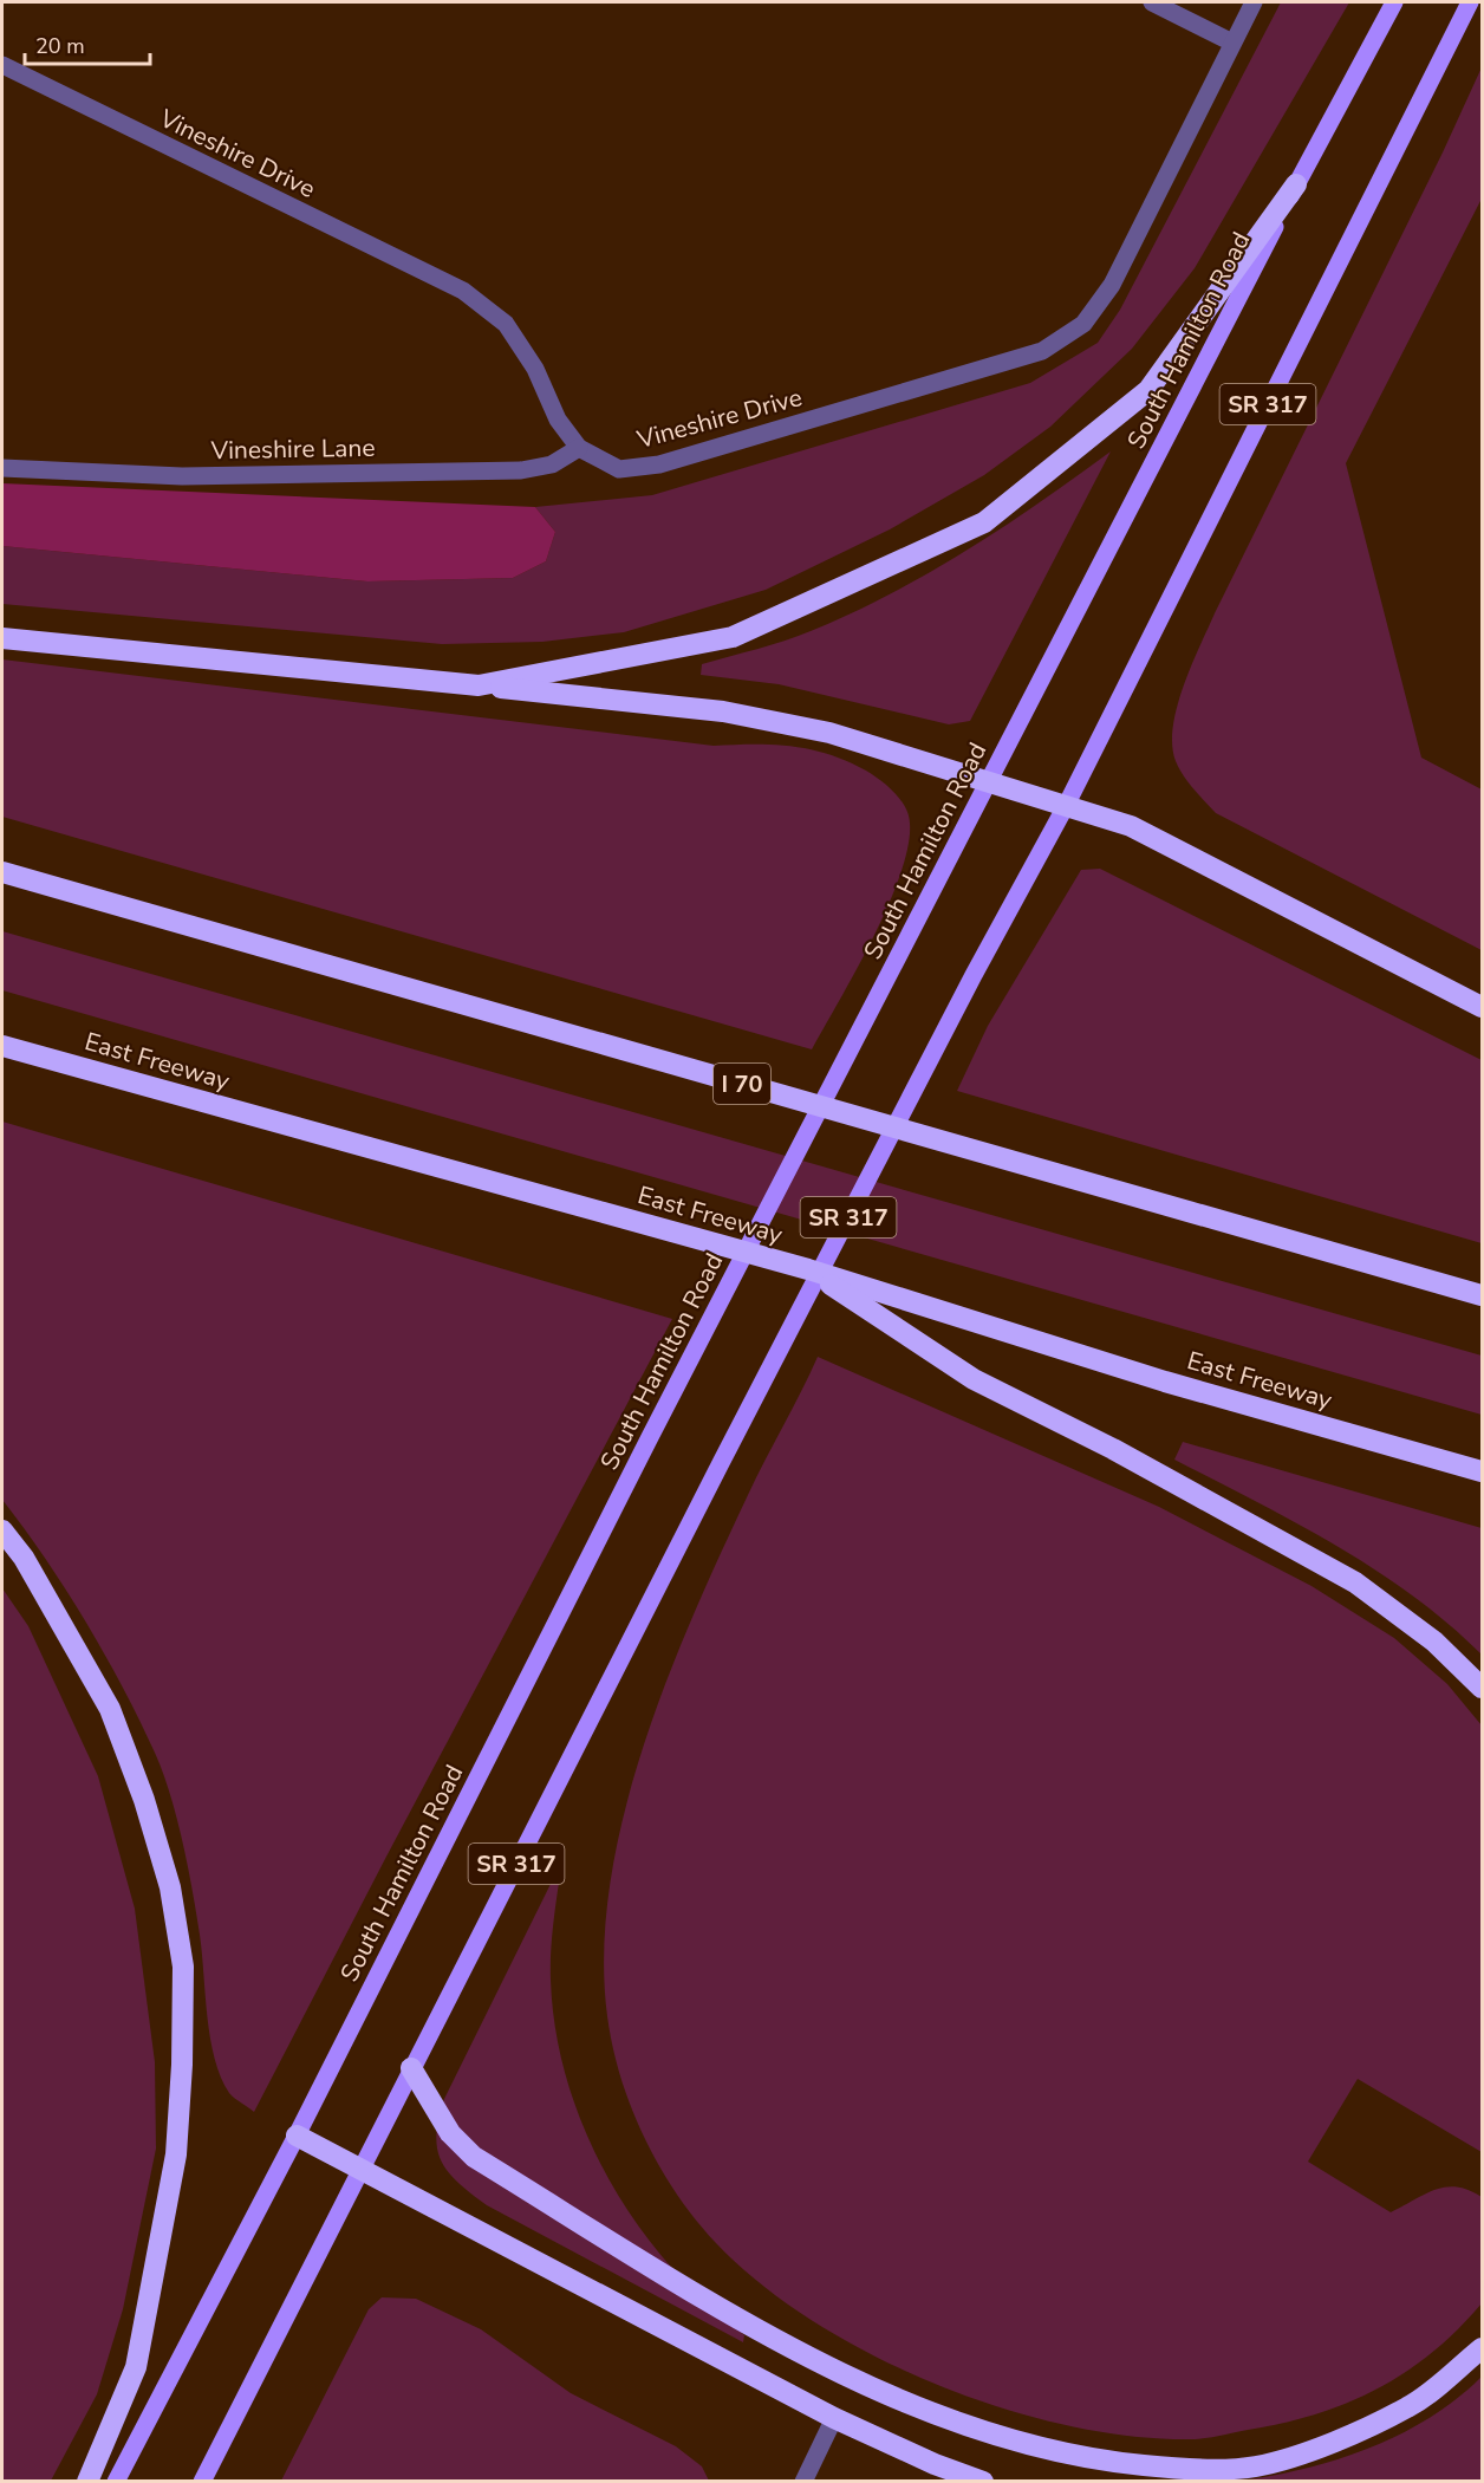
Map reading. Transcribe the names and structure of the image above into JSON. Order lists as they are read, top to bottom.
{
  "streets": {
    "highway": ["East Freeway", "I 70"],
    "main road": ["South Hamilton Road", "SR 317"],
    "street": ["Vineshire Drive", "Vineshire Lane"]
  },
  "crossings": [
    ["Vineshire Drive", "Vineshire Lane"]
  ],
  "scale_bar": "20 m"
}
